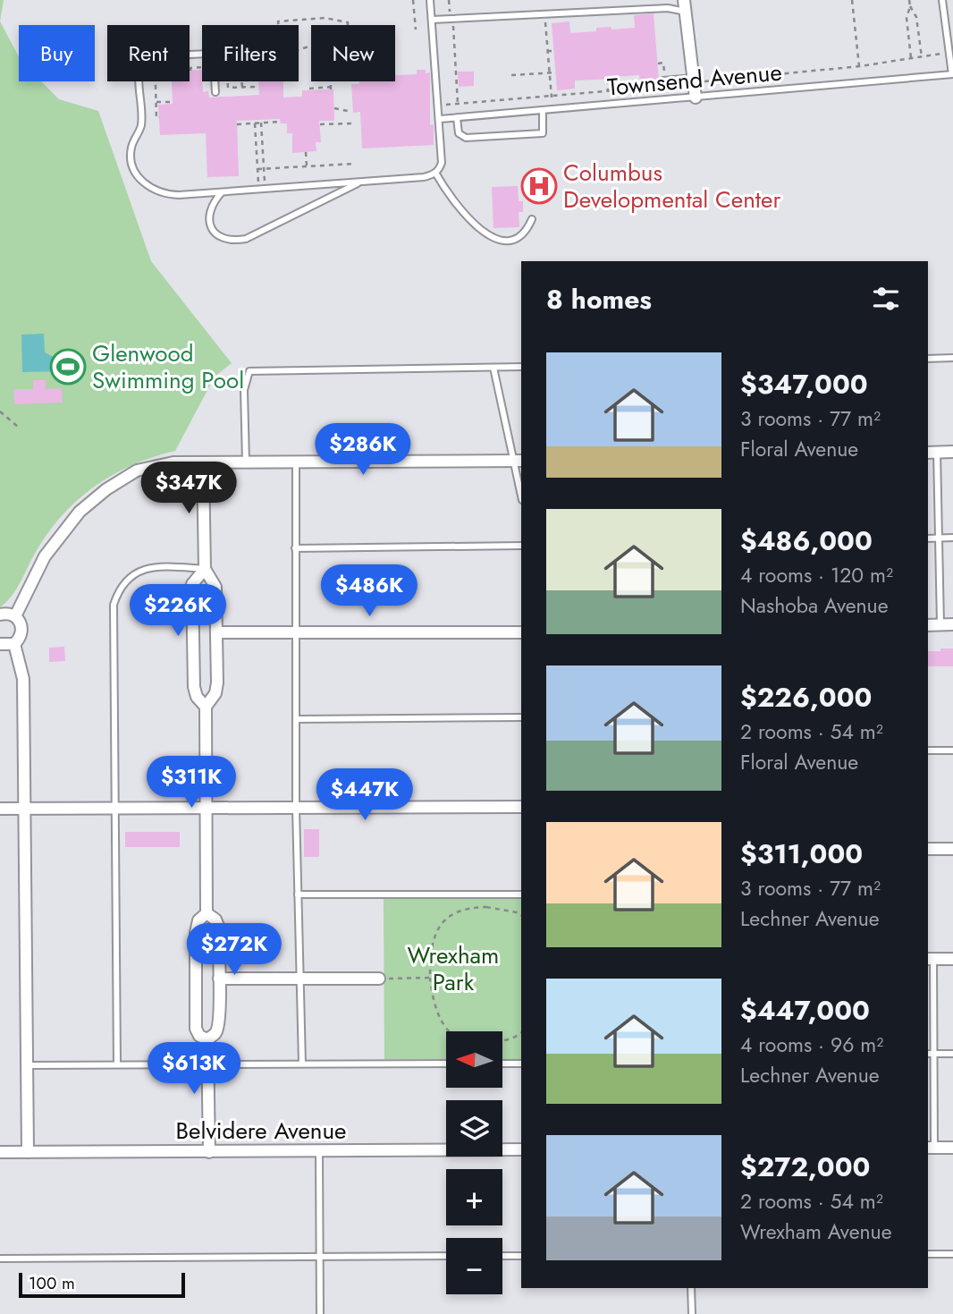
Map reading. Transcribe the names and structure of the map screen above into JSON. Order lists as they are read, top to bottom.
{
  "streets": {
    "street": ["Belvidere Avenue"],
    "lane": ["Townsend Avenue"]
  },
  "parks": ["Wrexham Park"],
  "places": {
    "hospital": ["Columbus Developmental Center"],
    "sports": ["Glenwood Swimming Pool"]
  },
  "scale_bar": "100 m",
  "north": "left",
  "page": {
    "chip": [
      "Buy",
      "Rent",
      "Filters",
      "New"
    ],
    "heading": "8 homes",
    "list": [
      {
        "name": "$347,000",
        "note": "3 rooms · 77 m² · Floral Avenue"
      },
      {
        "name": "$486,000",
        "note": "4 rooms · 120 m² · Nashoba Avenue"
      },
      {
        "name": "$226,000",
        "note": "2 rooms · 54 m² · Floral Avenue"
      },
      {
        "name": "$311,000",
        "note": "3 rooms · 77 m² · Lechner Avenue"
      },
      {
        "name": "$447,000",
        "note": "4 rooms · 96 m² · Lechner Avenue"
      },
      {
        "name": "$272,000",
        "note": "2 rooms · 54 m² · Wrexham Avenue"
      }
    ],
    "price": [
      "$286K",
      "$347K",
      "$486K",
      "$226K",
      "$311K",
      "$447K",
      "$272K",
      "$613K"
    ],
    "map_buttons": ["+", "−"],
    "scale": "100 m"
  }
}
